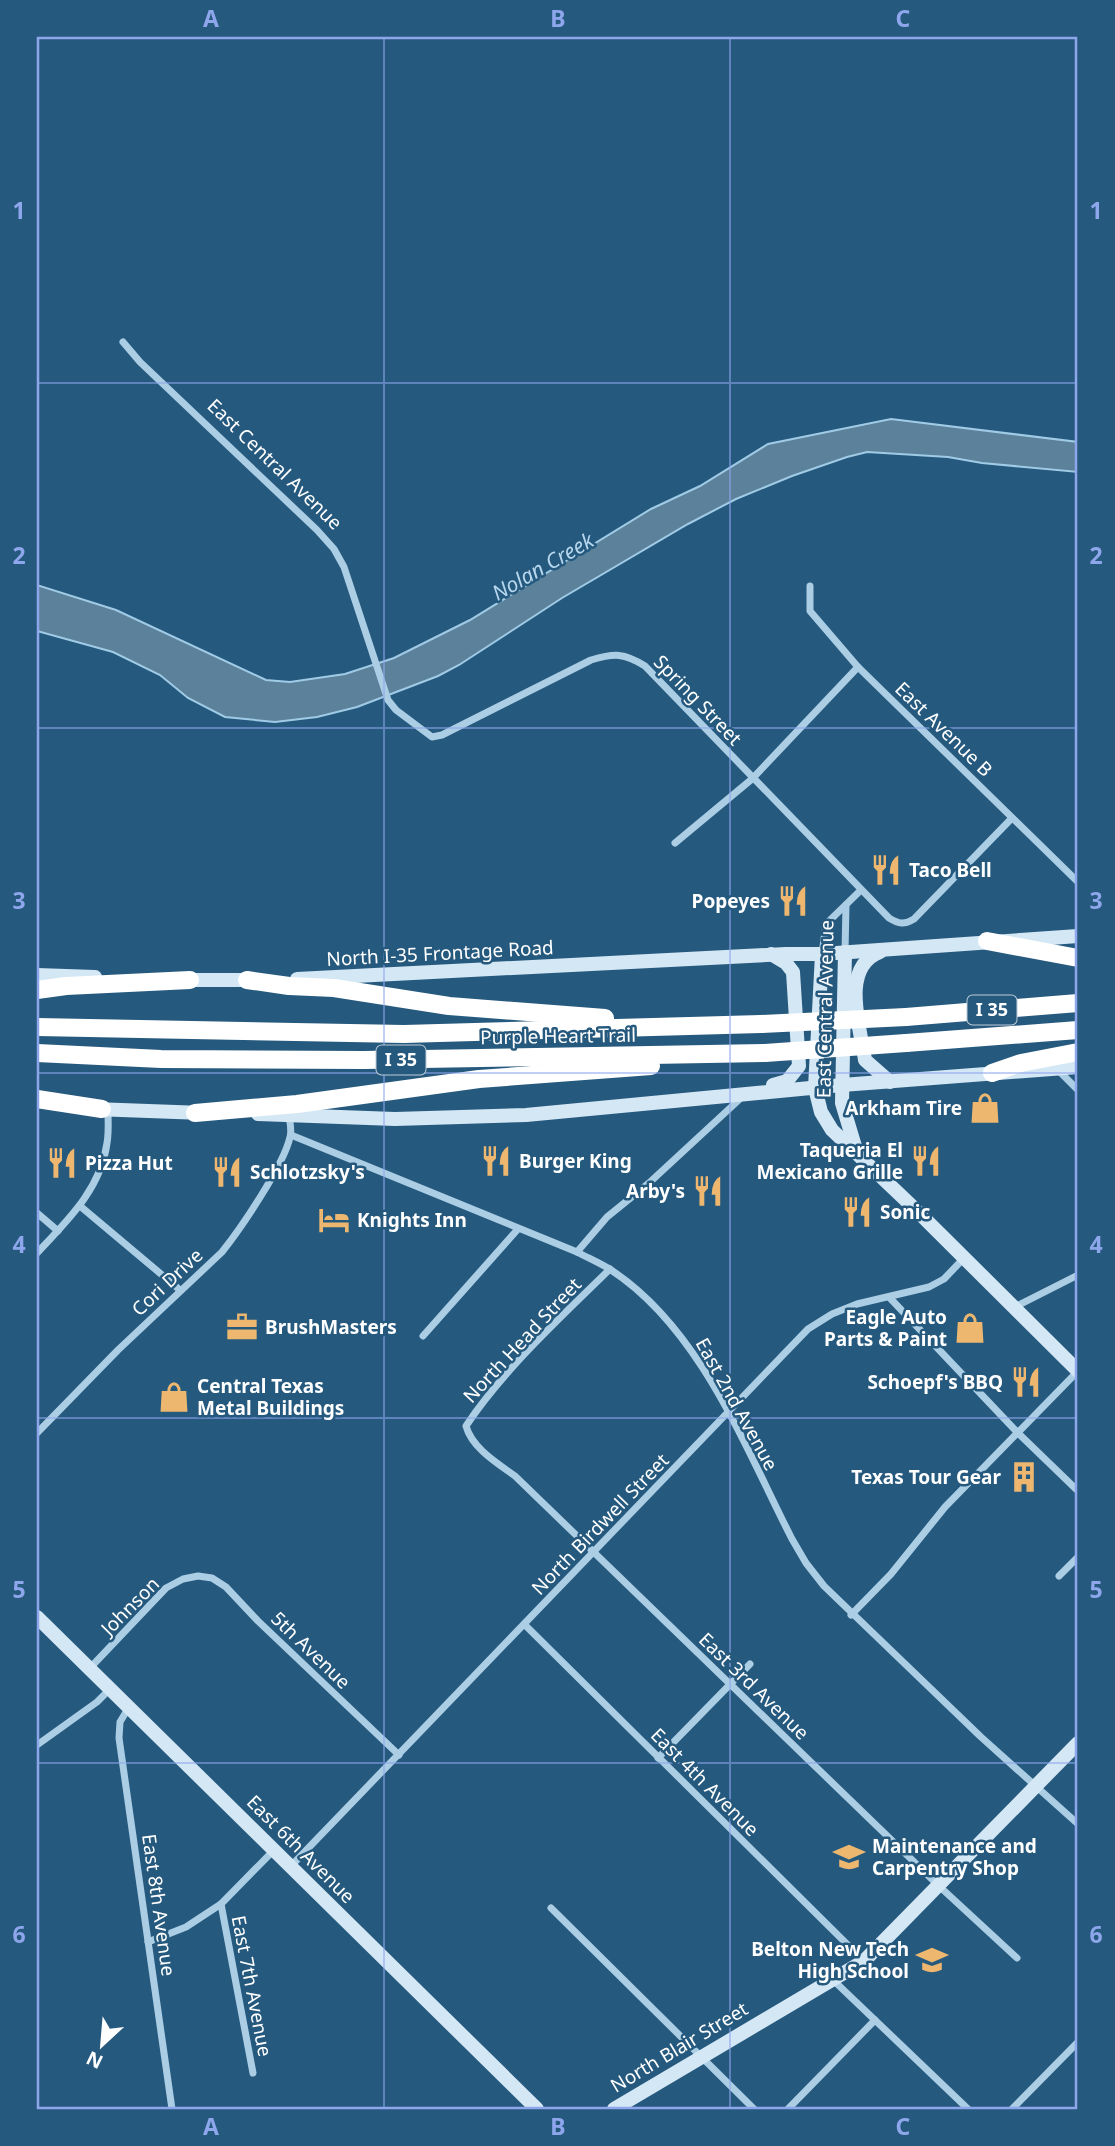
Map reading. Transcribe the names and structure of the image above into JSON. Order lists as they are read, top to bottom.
{
  "streets": {
    "highway": ["I 35", "Purple Heart Trail"],
    "main road": [
      "East Central Avenue",
      "North I-35 Frontage Road",
      "East 6th Avenue",
      "North Blair Street"
    ],
    "street": [
      "Spring Street",
      "East Avenue B",
      "Cori Drive",
      "North Head Street",
      "East 2nd Avenue",
      "North Birdwell Street",
      "Johnson",
      "5th Avenue",
      "East 3rd Avenue",
      "East 4th Avenue",
      "East 8th Avenue",
      "East 7th Avenue"
    ]
  },
  "crossings": [
    ["East Central Avenue", "Spring Street"],
    ["East Central Avenue", "North I-35 Frontage Road"],
    ["East Central Avenue", "North Birdwell Street"],
    ["Spring Street", "East Avenue B"],
    ["Cori Drive", "East 2nd Avenue"],
    ["North Head Street", "East 2nd Avenue"],
    ["North Head Street", "East 3rd Avenue"],
    ["East 2nd Avenue", "North Birdwell Street"],
    ["East 2nd Avenue", "North Blair Street"],
    ["North Birdwell Street", "5th Avenue"],
    ["North Birdwell Street", "East 3rd Avenue"],
    ["North Birdwell Street", "East 4th Avenue"],
    ["North Birdwell Street", "East 6th Avenue"],
    ["Johnson", "5th Avenue"],
    ["Johnson", "East 6th Avenue"],
    ["East 3rd Avenue", "North Blair Street"],
    ["East 4th Avenue", "North Blair Street"],
    ["East 6th Avenue", "East 8th Avenue"]
  ],
  "water": ["Nolan Creek"],
  "places": {
    "restaurant": [
      "Taco Bell",
      "Popeyes",
      "Burger King",
      "Taqueria El Mexicano Grille",
      "Pizza Hut",
      "Schlotzsky's",
      "Arby's",
      "Sonic",
      "Schoepf's BBQ"
    ],
    "shop": ["Arkham Tire", "Eagle Auto Parts & Paint", "Central Texas Metal Buildings"],
    "hotel": ["Knights Inn"],
    "office": ["BrushMasters"],
    "building": ["Texas Tour Gear"],
    "school or university": ["Maintenance and Carpentry Shop", "Belton New Tech High School"]
  },
  "north": "bottom left",
  "grid": {
    "columns": ["A", "B", "C"],
    "rows": [
      "1",
      "2",
      "3",
      "4",
      "5",
      "6"
    ]
  }
}
